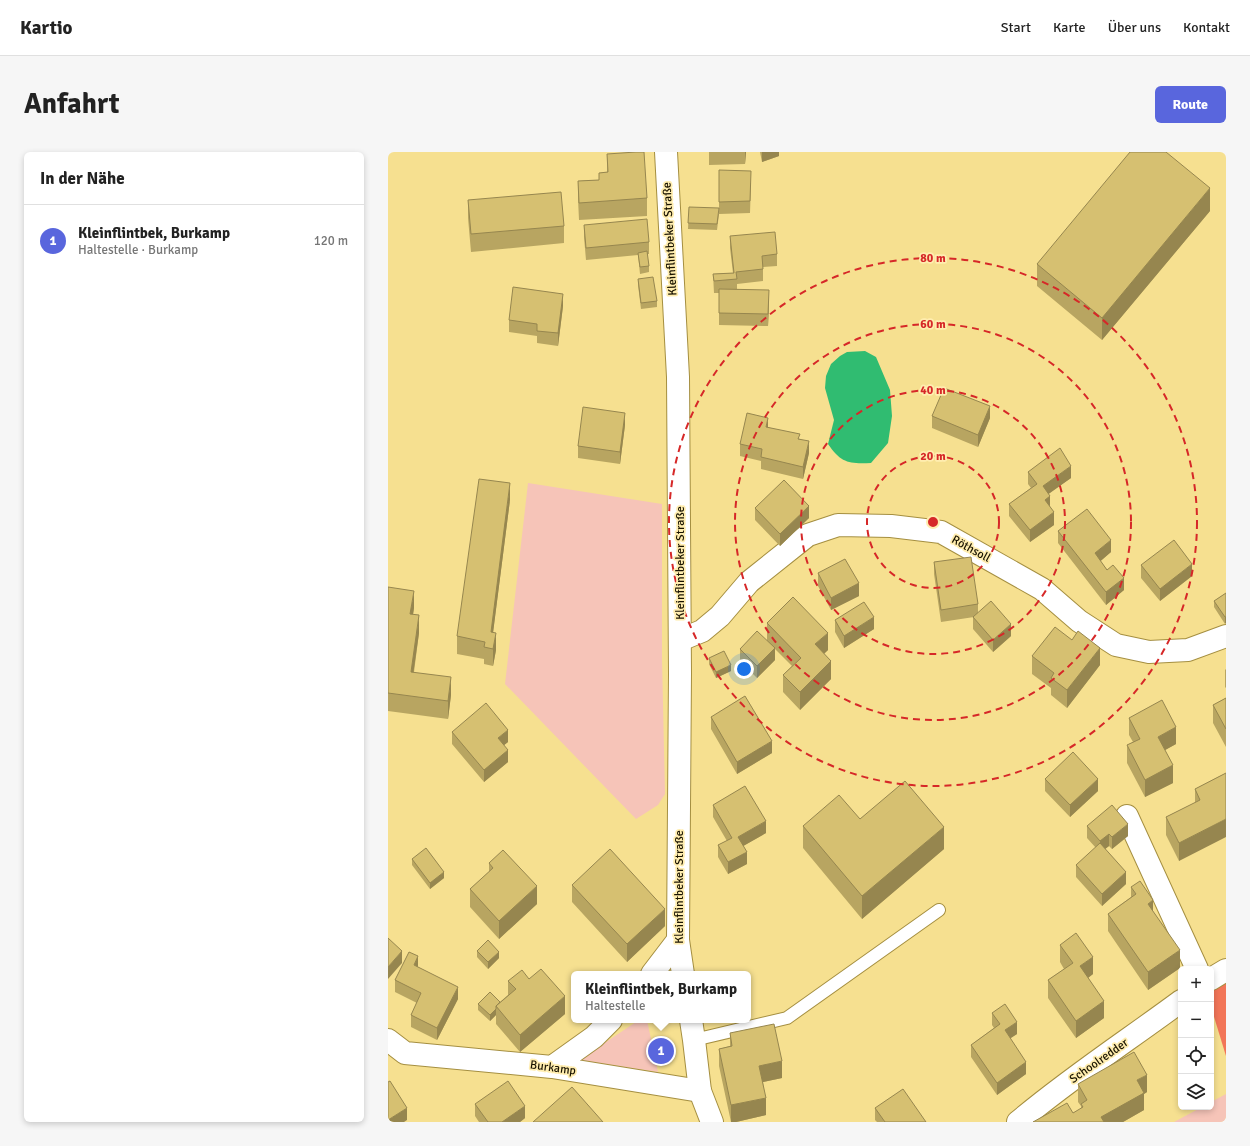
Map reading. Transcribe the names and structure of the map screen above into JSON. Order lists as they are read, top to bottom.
{
  "streets": {
    "street": [
      "Kleinflintbeker Straße",
      "Röthsoll",
      "Schoolredder",
      "Burkamp"
    ]
  },
  "crossings": [
    ["Kleinflintbeker Straße", "Röthsoll"]
  ],
  "page": {
    "header": "Kartio",
    "nav": [
      "Start",
      "Karte",
      "Über uns",
      "Kontakt"
    ],
    "buttons": "Route",
    "title": "Anfahrt",
    "heading": "In der Nähe",
    "list": [
      {
        "mark": "1",
        "name": "Kleinflintbek, Burkamp",
        "note": "Haltestelle · Burkamp",
        "value": "120 m"
      }
    ],
    "map_buttons": ["+", "−"],
    "popup": ["Kleinflintbek, Burkamp", "Haltestelle"],
    "pins": "1"
  },
  "rings": [
    "80 m",
    "60 m",
    "40 m",
    "20 m"
  ]
}
